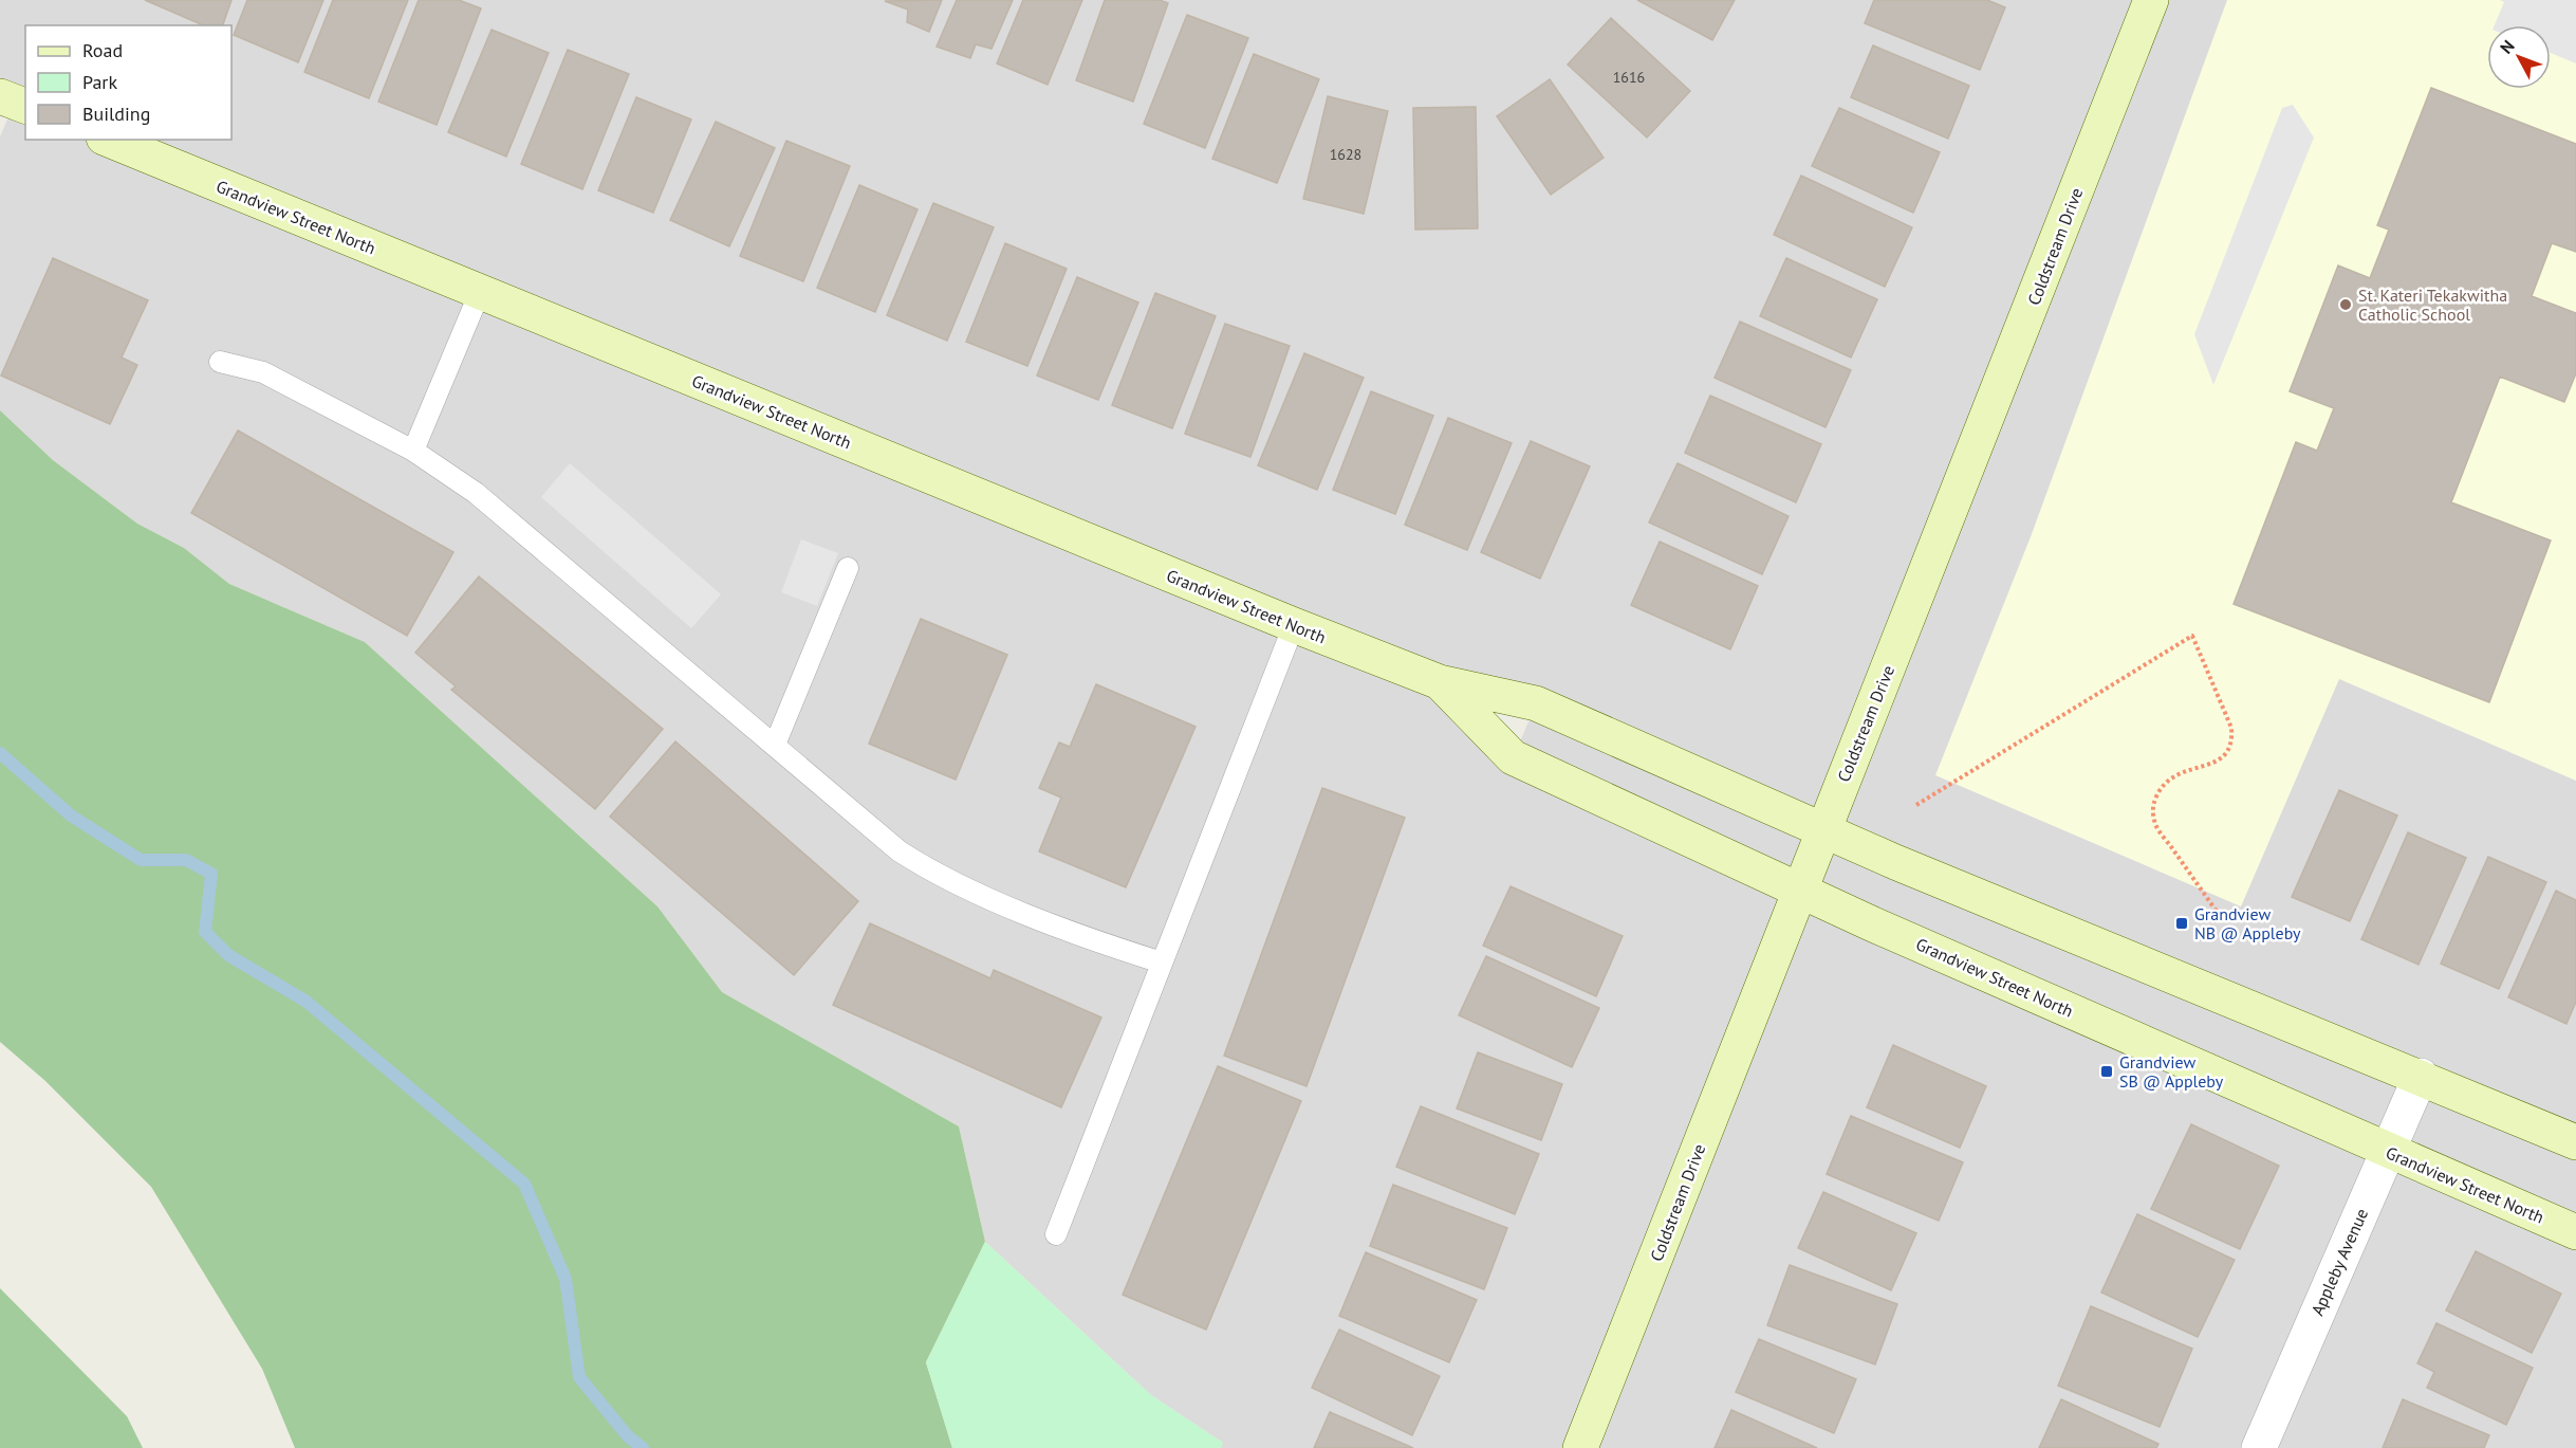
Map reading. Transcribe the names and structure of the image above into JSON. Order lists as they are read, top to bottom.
{
  "streets": {
    "street": ["Grandview Street North", "Coldstream Drive", "Appleby Avenue"]
  },
  "crossings": [
    ["Grandview Street North", "Coldstream Drive"],
    ["Grandview Street North", "Appleby Avenue"]
  ],
  "places": {
    "other": ["St. Kateri Tekakwitha Catholic School"],
    "transit": ["Grandview NB @ Appleby", "Grandview SB @ Appleby"]
  },
  "house_numbers": ["1616", "1628"],
  "legend": ["Road", "Park", "Building"],
  "north": "top left"
}
